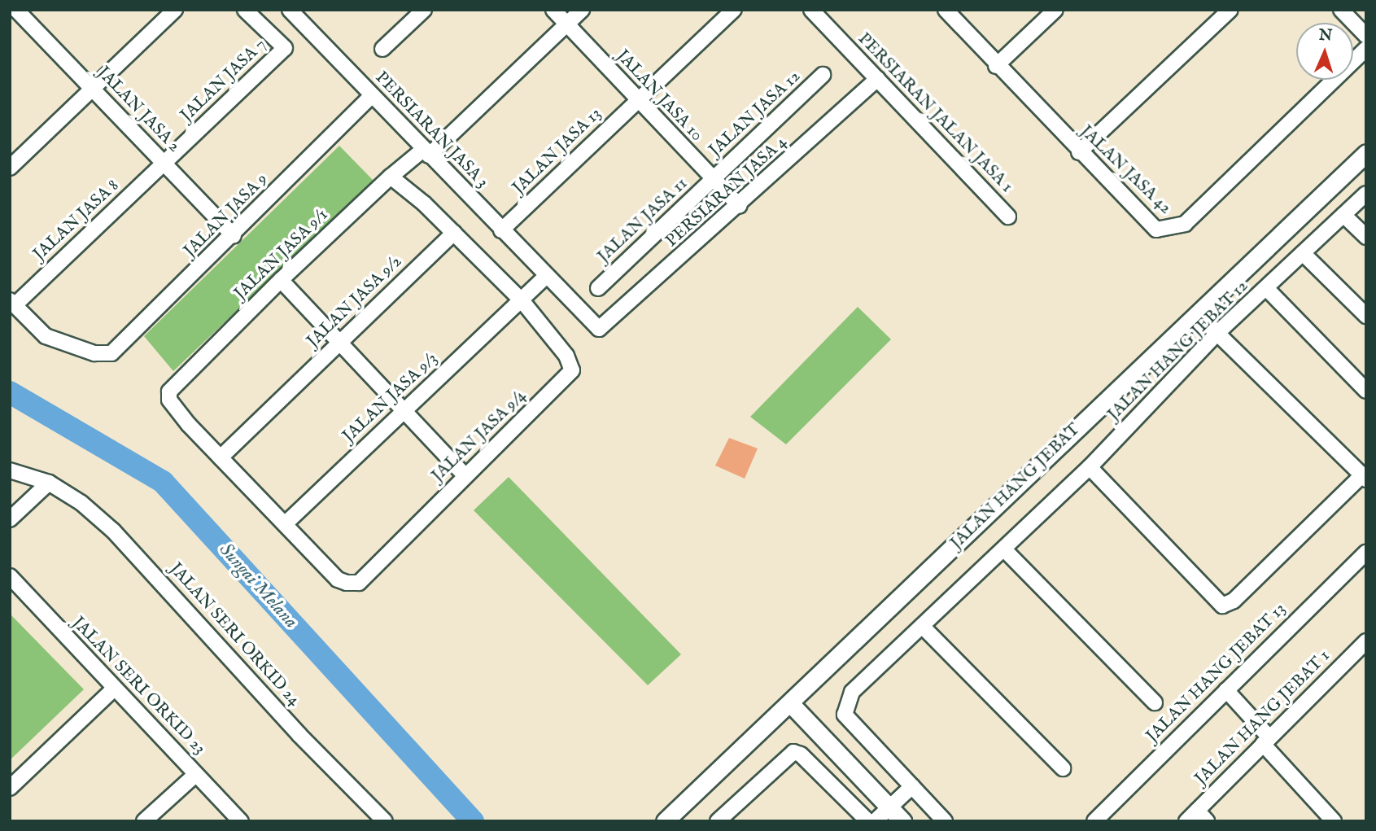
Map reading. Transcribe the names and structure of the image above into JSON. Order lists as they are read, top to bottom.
{
  "streets": {
    "street": [
      "JALAN JASA 7",
      "JALAN JASA 10",
      "JALAN JASA 2",
      "PERSIARAN JALAN JASA 1",
      "JALAN JASA 12",
      "PERSIARAN JASA 3",
      "JALAN JASA 13",
      "JALAN JASA 42",
      "PERSIARAN JASA 4",
      "JALAN JASA 9",
      "JALAN JASA 8",
      "JALAN JASA 11",
      "JALAN JASA 9/1",
      "JALAN JASA 9/2",
      "JALAN HANG JEBAT 12",
      "JALAN JASA 9/3",
      "JALAN JASA 9/4",
      "JALAN HANG JEBAT",
      "JALAN SERI ORKID 24",
      "JALAN HANG JEBAT 13",
      "JALAN SERI ORKID 23",
      "JALAN HANG JEBAT 1"
    ]
  },
  "crossings": [
    ["JALAN JASA 7", "JALAN JASA 2"],
    ["JALAN JASA 7", "JALAN JASA 8"],
    ["JALAN JASA 10", "JALAN JASA 12"],
    ["JALAN JASA 10", "JALAN JASA 13"],
    ["JALAN JASA 10", "PERSIARAN JASA 4"],
    ["JALAN JASA 10", "JALAN JASA 11"],
    ["JALAN JASA 10", "JALAN JASA 9/1"],
    ["JALAN JASA 2", "JALAN JASA 9"],
    ["JALAN JASA 2", "JALAN JASA 8"],
    ["PERSIARAN JALAN JASA 1", "PERSIARAN JASA 4"],
    ["JALAN JASA 12", "JALAN JASA 11"],
    ["PERSIARAN JASA 3", "JALAN JASA 13"],
    ["PERSIARAN JASA 3", "PERSIARAN JASA 4"],
    ["PERSIARAN JASA 3", "JALAN JASA 9"],
    ["PERSIARAN JASA 3", "JALAN JASA 9/1"],
    ["JALAN JASA 9", "JALAN JASA 8"],
    ["JALAN JASA 9/1", "JALAN JASA 9/2"],
    ["JALAN JASA 9/3", "JALAN JASA 9/4"]
  ],
  "water": ["Sungai Melana"],
  "north": "top"
}
